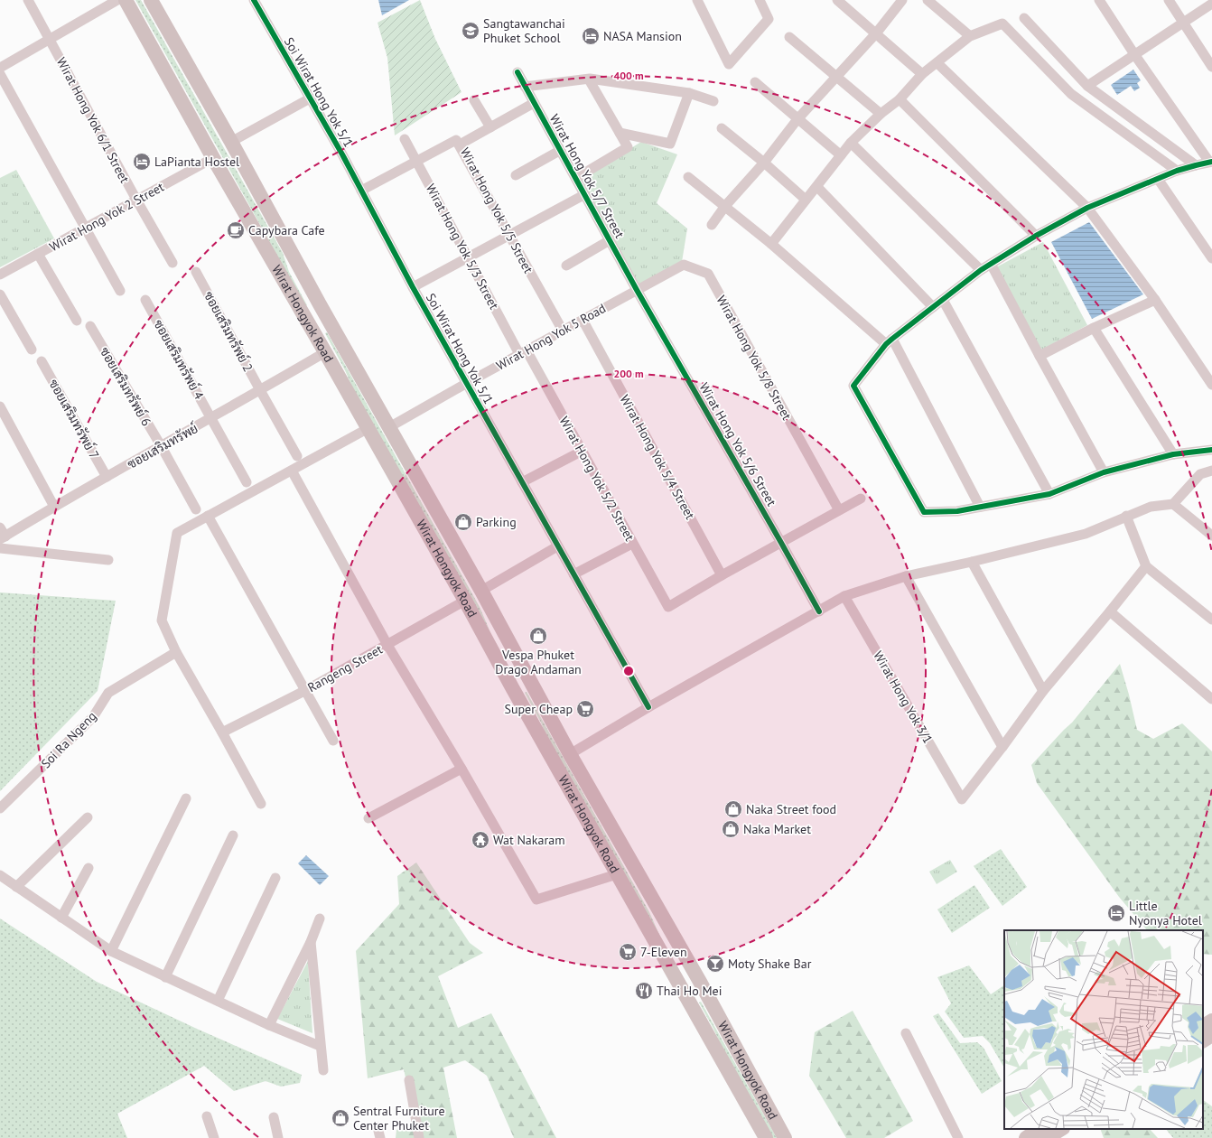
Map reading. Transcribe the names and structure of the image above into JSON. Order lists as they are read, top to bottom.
{
  "streets": {
    "main road": ["Wirat Hongyok Road"],
    "street": [
      "Soi Wirat Hong Yok 5/1",
      "Wirat Hong Yok 6/1 Street",
      "Wirat Hong Yok 5/7 Street",
      "Wirat Hong Yok 5/5 Street",
      "Wirat Hong Yok 2 Street",
      "Wirat Hong Yok 5/3 Street",
      "ซอยเสริมทรัพย์ 2",
      "Wirat Hong Yok 5 Road",
      "Wirat Hong Yok 5/8 Street",
      "ซอยเสริมทรัพย์ 4",
      "ซอยเสริมทรัพย์ 6",
      "ซอยเสริมทรัพย์ 7",
      "Wirat Hong Yok 5/6 Street",
      "ซอยเสริมทรัพย์",
      "Wirat Hong Yok 5/4 Street",
      "Wirat Hong Yok 5/2 Street",
      "Rangeng Street",
      "Wirat Hong Yok 3/1",
      "Soi Ra Ngeng"
    ]
  },
  "crossings": [
    ["Soi Wirat Hong Yok 5/1", "Wirat Hong Yok 5 Road"],
    ["Wirat Hong Yok 6/1 Street", "Wirat Hong Yok 2 Street"],
    ["Wirat Hong Yok 5/7 Street", "Wirat Hong Yok 5/5 Street"],
    ["Wirat Hong Yok 5/7 Street", "Wirat Hong Yok 5 Road"],
    ["Wirat Hong Yok 5/7 Street", "Wirat Hong Yok 5/8 Street"],
    ["Wirat Hong Yok 5/7 Street", "Wirat Hong Yok 5/6 Street"],
    ["Wirat Hong Yok 5/5 Street", "Wirat Hong Yok 5 Road"],
    ["Wirat Hong Yok 2 Street", "Wirat Hongyok Road"],
    ["Wirat Hong Yok 5/3 Street", "Wirat Hong Yok 5 Road"],
    ["Wirat Hong Yok 5/3 Street", "Wirat Hong Yok 5/2 Street"],
    ["Wirat Hongyok Road", "Wirat Hong Yok 5 Road"],
    ["Wirat Hongyok Road", "ซอยเสริมทรัพย์"],
    ["Wirat Hongyok Road", "Rangeng Street"],
    ["ซอยเสริมทรัพย์ 2", "ซอยเสริมทรัพย์"],
    ["Wirat Hong Yok 5 Road", "Wirat Hong Yok 5/8 Street"],
    ["Wirat Hong Yok 5 Road", "Wirat Hong Yok 5/6 Street"],
    ["Wirat Hong Yok 5 Road", "Wirat Hong Yok 5/4 Street"],
    ["Wirat Hong Yok 5 Road", "Wirat Hong Yok 5/2 Street"],
    ["Wirat Hong Yok 5/8 Street", "Wirat Hong Yok 5/6 Street"],
    ["ซอยเสริมทรัพย์ 4", "ซอยเสริมทรัพย์"],
    ["ซอยเสริมทรัพย์ 6", "ซอยเสริมทรัพย์"],
    ["ซอยเสริมทรัพย์ 7", "ซอยเสริมทรัพย์"]
  ],
  "places": {
    "school or university": ["Sangtawanchai Phuket School"],
    "hotel": ["NASA Mansion", "LaPianta Hostel", "Little Nyonya Hotel"],
    "cafe": ["Capybara Cafe"],
    "shop": [
      "Parking",
      "Vespa Phuket Drago Andaman",
      "Naka Street food",
      "Naka Market",
      "Sentral Furniture Center Phuket"
    ],
    "supermarket": ["Super Cheap", "7-Eleven"],
    "temple": ["Wat Nakaram"],
    "bar": ["Moty Shake Bar"],
    "restaurant": ["Thai Ho Mei"]
  },
  "rings": ["400 m", "200 m"]
}
